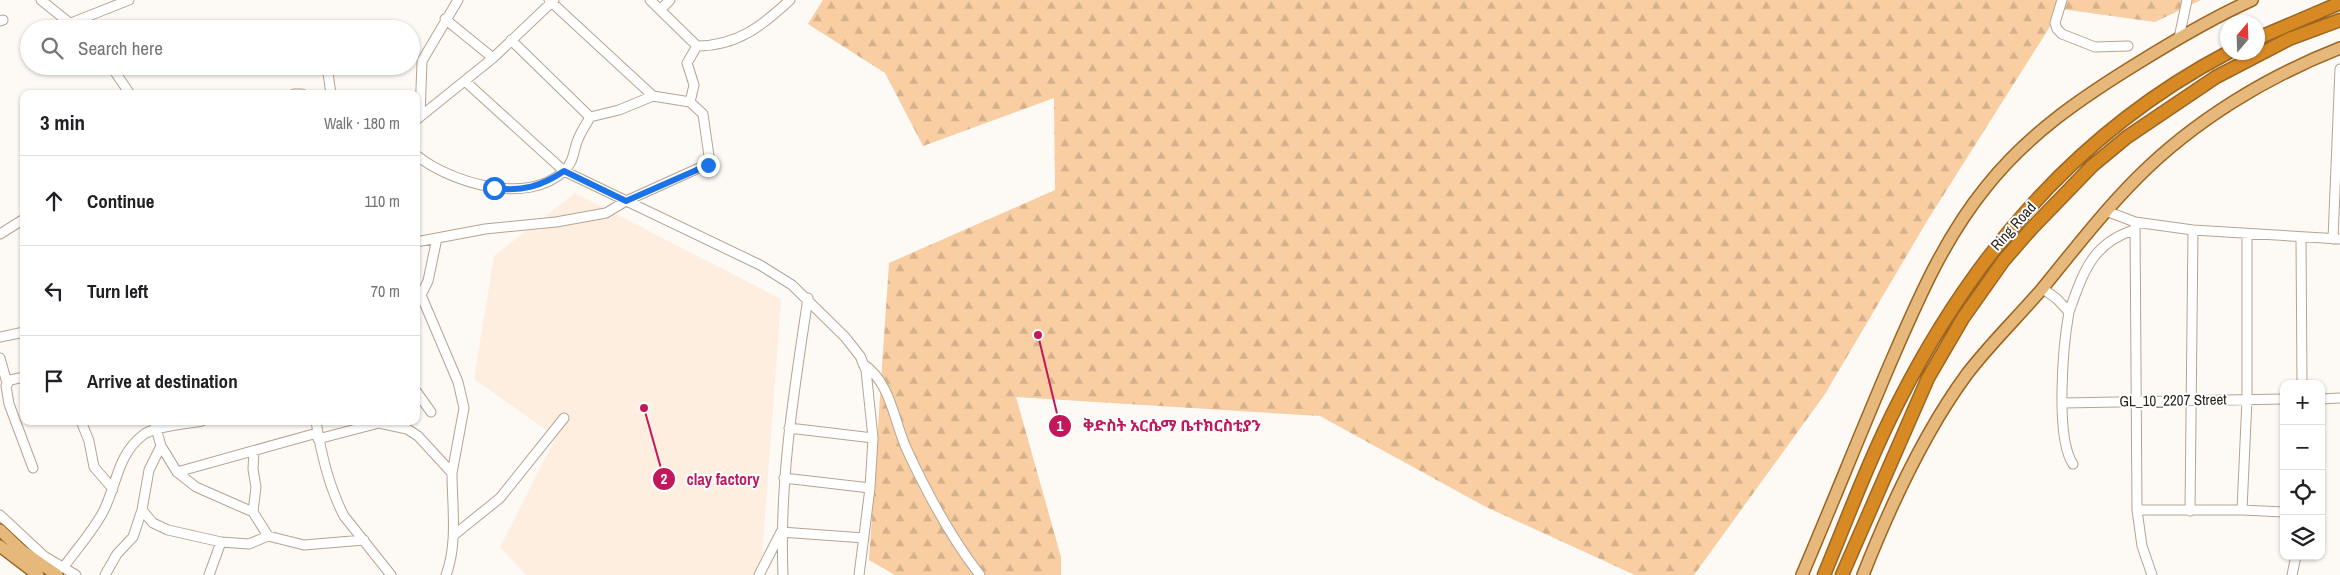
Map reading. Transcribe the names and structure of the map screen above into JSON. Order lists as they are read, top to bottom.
{
  "streets": {
    "highway": ["Ring Road"],
    "street": ["GL_10_2207 Street"]
  },
  "places": ["ቅድስት አርሴማ ቤተክርስቲያን", "clay factory"],
  "north": "top",
  "page": {
    "search": "Search here",
    "heading": ["3 min", "Walk · 180 m"],
    "list": [
      ["Continue", "110 m"],
      ["Turn left", "70 m"],
      "Arrive at destination"
    ],
    "map_buttons": ["+", "−"]
  }
}
